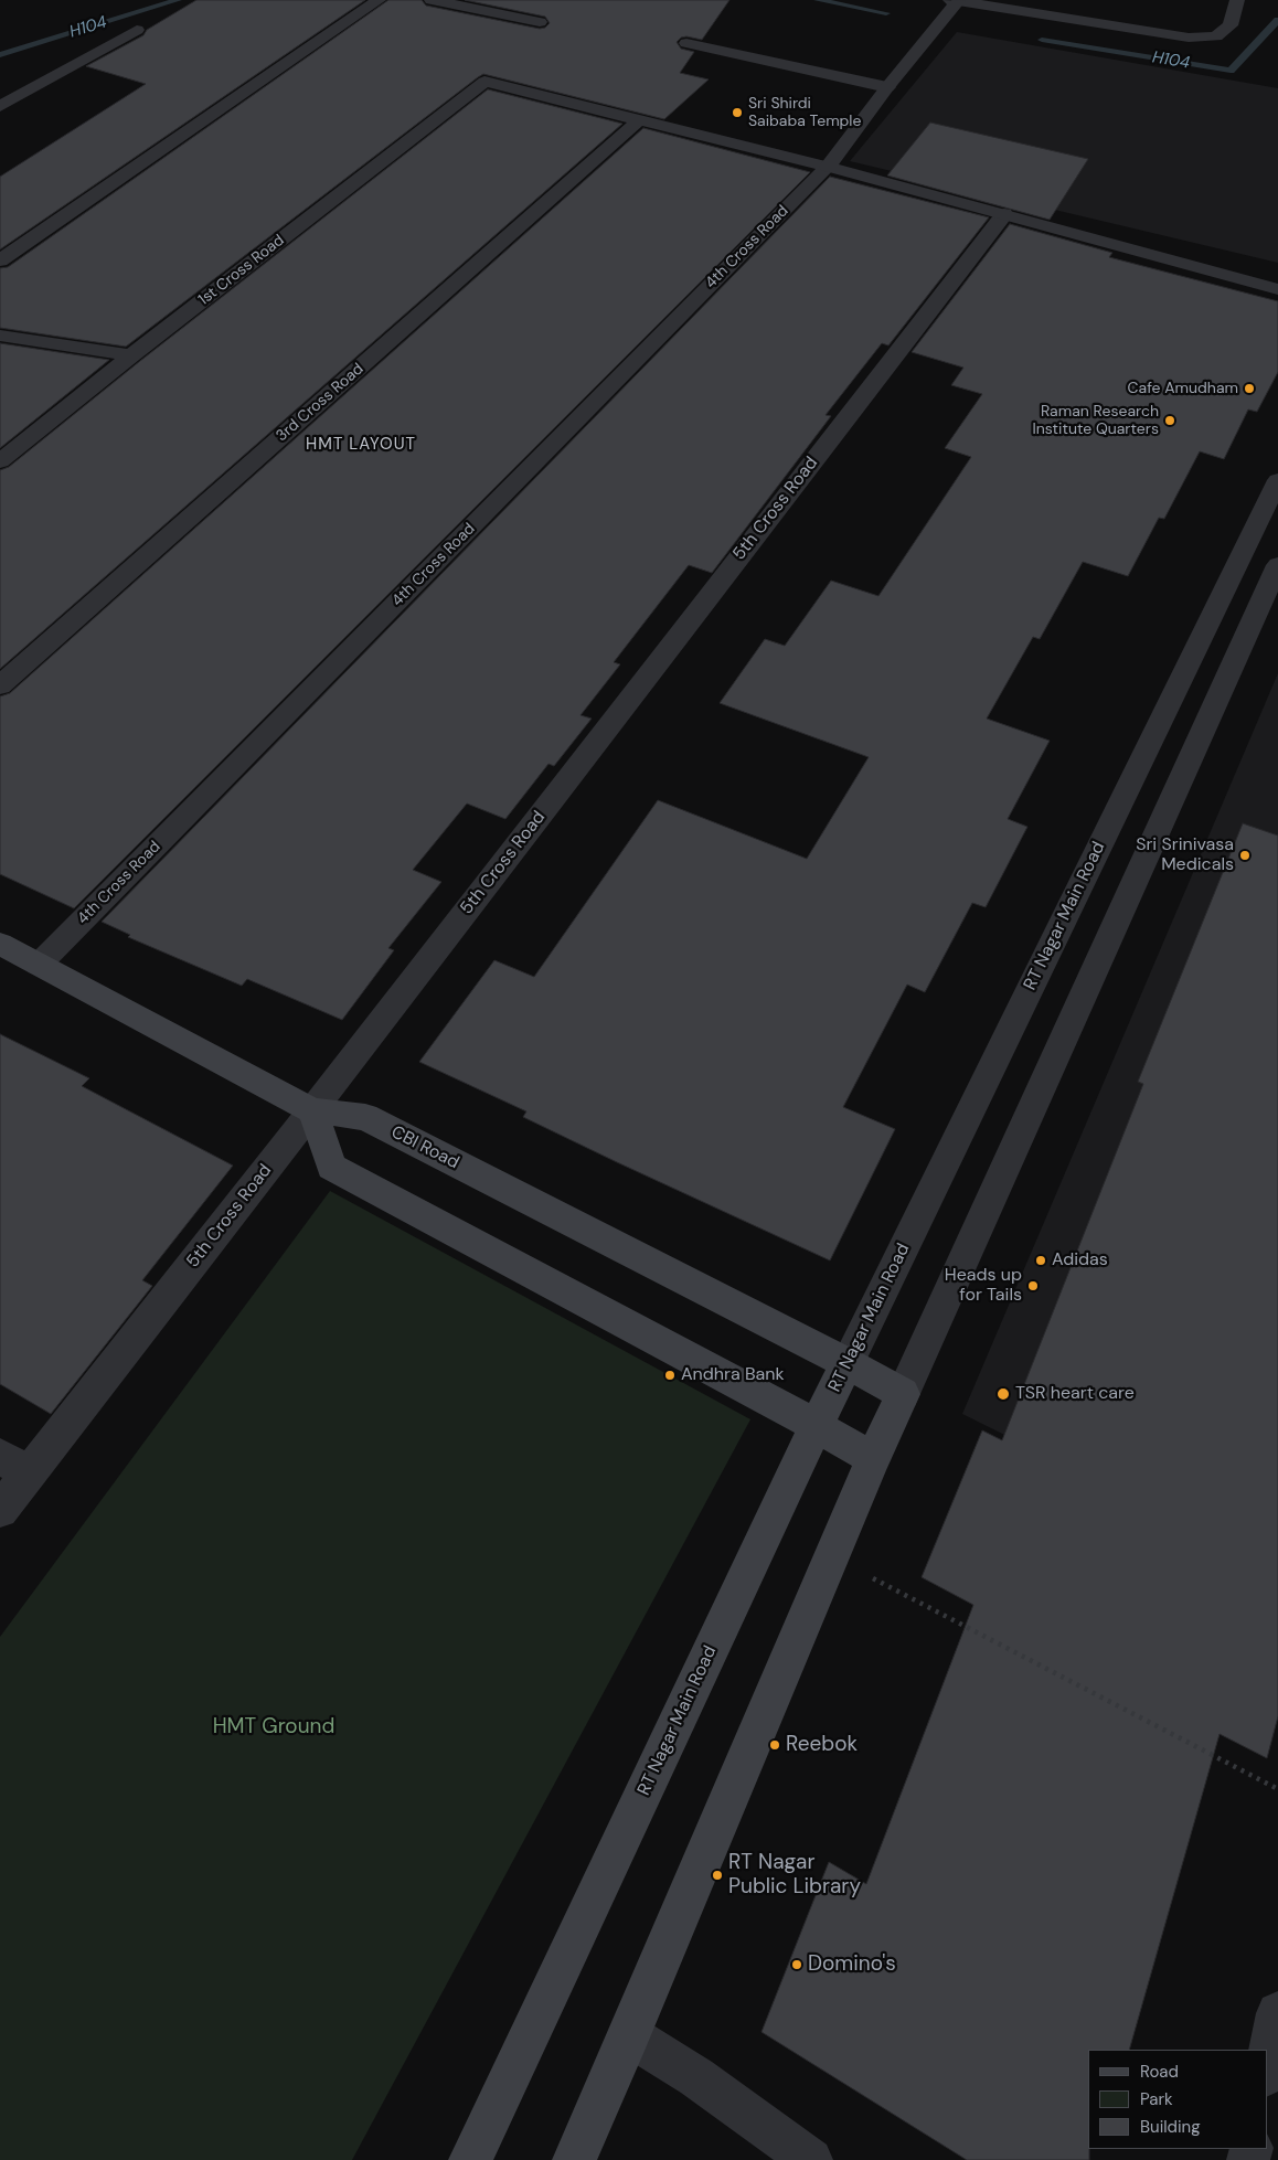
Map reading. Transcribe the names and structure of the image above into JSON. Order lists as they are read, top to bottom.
{
  "streets": {
    "main road": ["RT Nagar Main Road", "CBI Road"],
    "street": [
      "4th Cross Road",
      "1st Cross Road",
      "3rd Cross Road",
      "5th Cross Road"
    ]
  },
  "crossings": [
    ["4th Cross Road", "CBI Road"],
    ["1st Cross Road", "3rd Cross Road"],
    ["5th Cross Road", "CBI Road"],
    ["RT Nagar Main Road", "CBI Road"]
  ],
  "districts": ["HMT LAYOUT"],
  "water": ["H104"],
  "parks": ["HMT Ground"],
  "places": [
    "Sri Shirdi Saibaba Temple",
    "Cafe Amudham",
    "Raman Research Institute Quarters",
    "Sri Srinivasa Medicals",
    "Adidas",
    "Heads up for Tails",
    "Andhra Bank",
    "TSR heart care",
    "Reebok",
    "RT Nagar Public Library",
    "Domino's"
  ],
  "legend": ["Road", "Park", "Building"]
}
